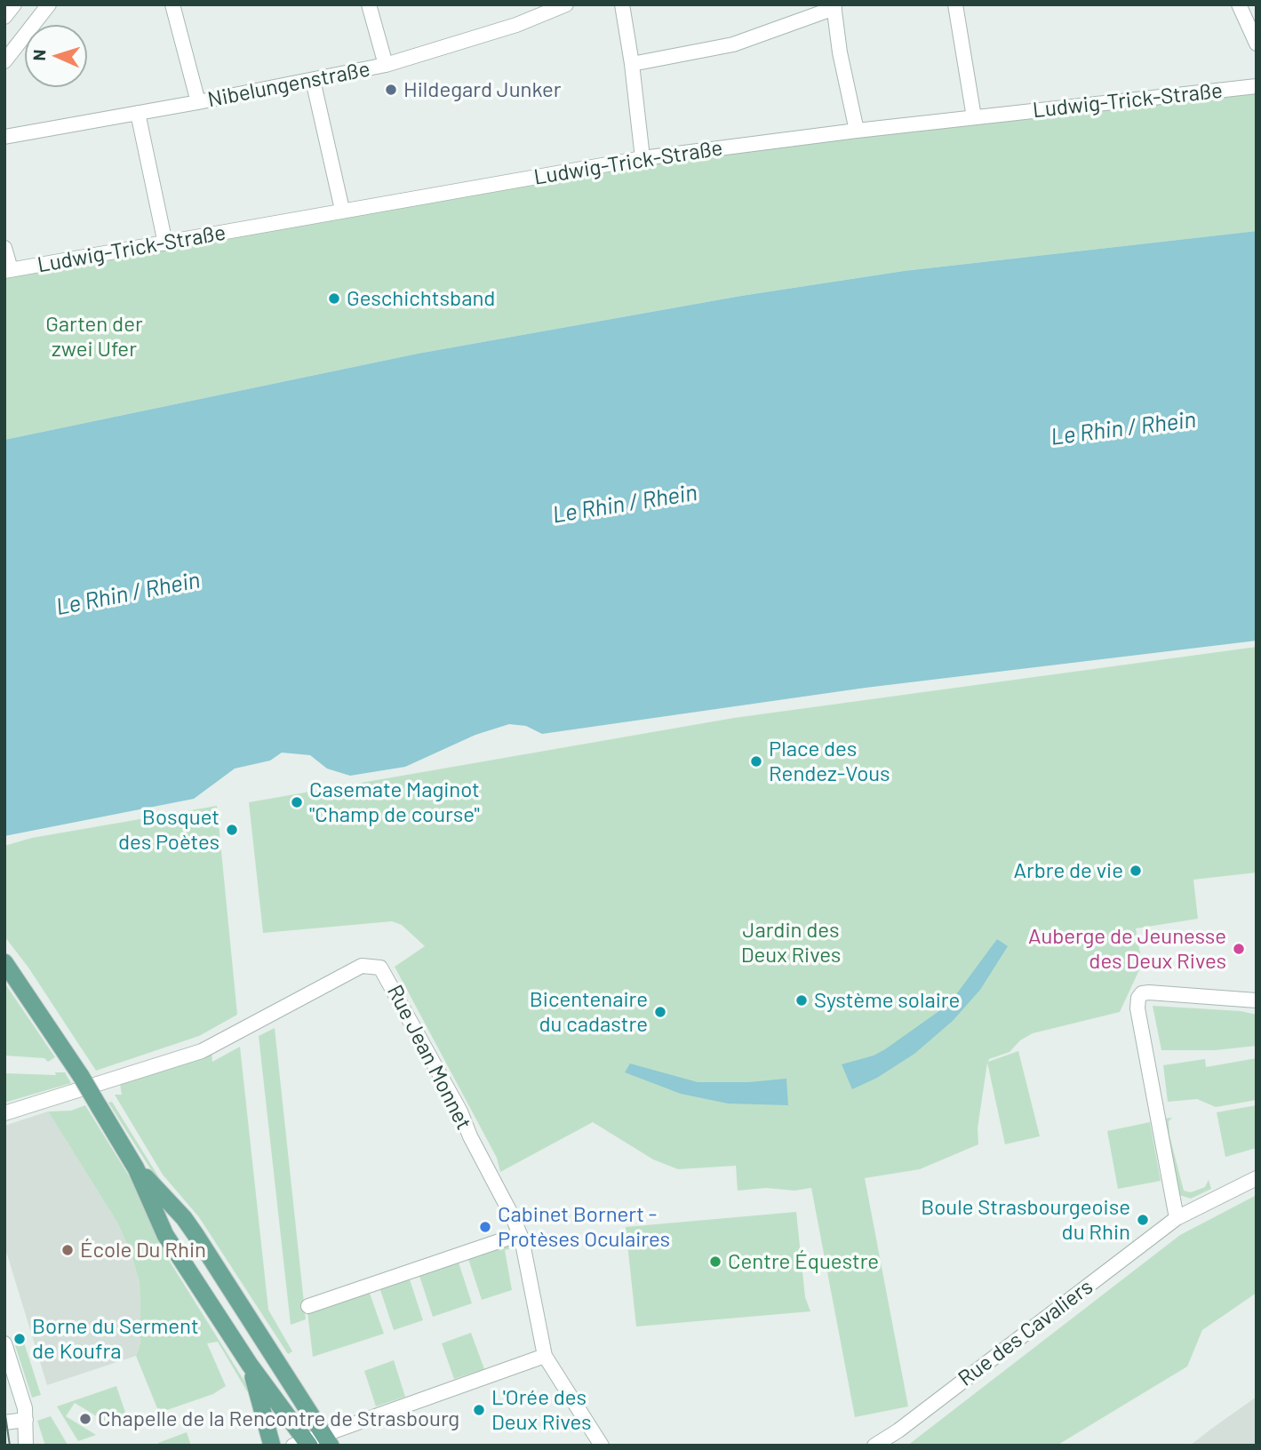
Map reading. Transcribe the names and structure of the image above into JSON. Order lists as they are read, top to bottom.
{
  "streets": {
    "street": [
      "Nibelungenstraße",
      "Ludwig-Trick-Straße",
      "Rue Jean Monnet",
      "Rue des Cavaliers"
    ]
  },
  "water": ["Le Rhin / Rhein"],
  "parks": ["Garten der zwei Ufer", "Jardin des Deux Rives"],
  "places": [
    "Hildegard Junker",
    "Geschichtsband",
    "Place des Rendez-Vous",
    "Casemate Maginot \"Champ de course\"",
    "Bosquet des Poètes",
    "Arbre de vie",
    "Auberge de Jeunesse des Deux Rives",
    "Système solaire",
    "Bicentenaire du cadastre",
    "Boule Strasbourgeoise du Rhin",
    "Cabinet Bornert - Protèses Oculaires",
    "École Du Rhin",
    "Centre Équestre",
    "Borne du Serment de Koufra",
    "L'Orée des Deux Rives",
    "Chapelle de la Rencontre de Strasbourg"
  ],
  "north": "left"
}
